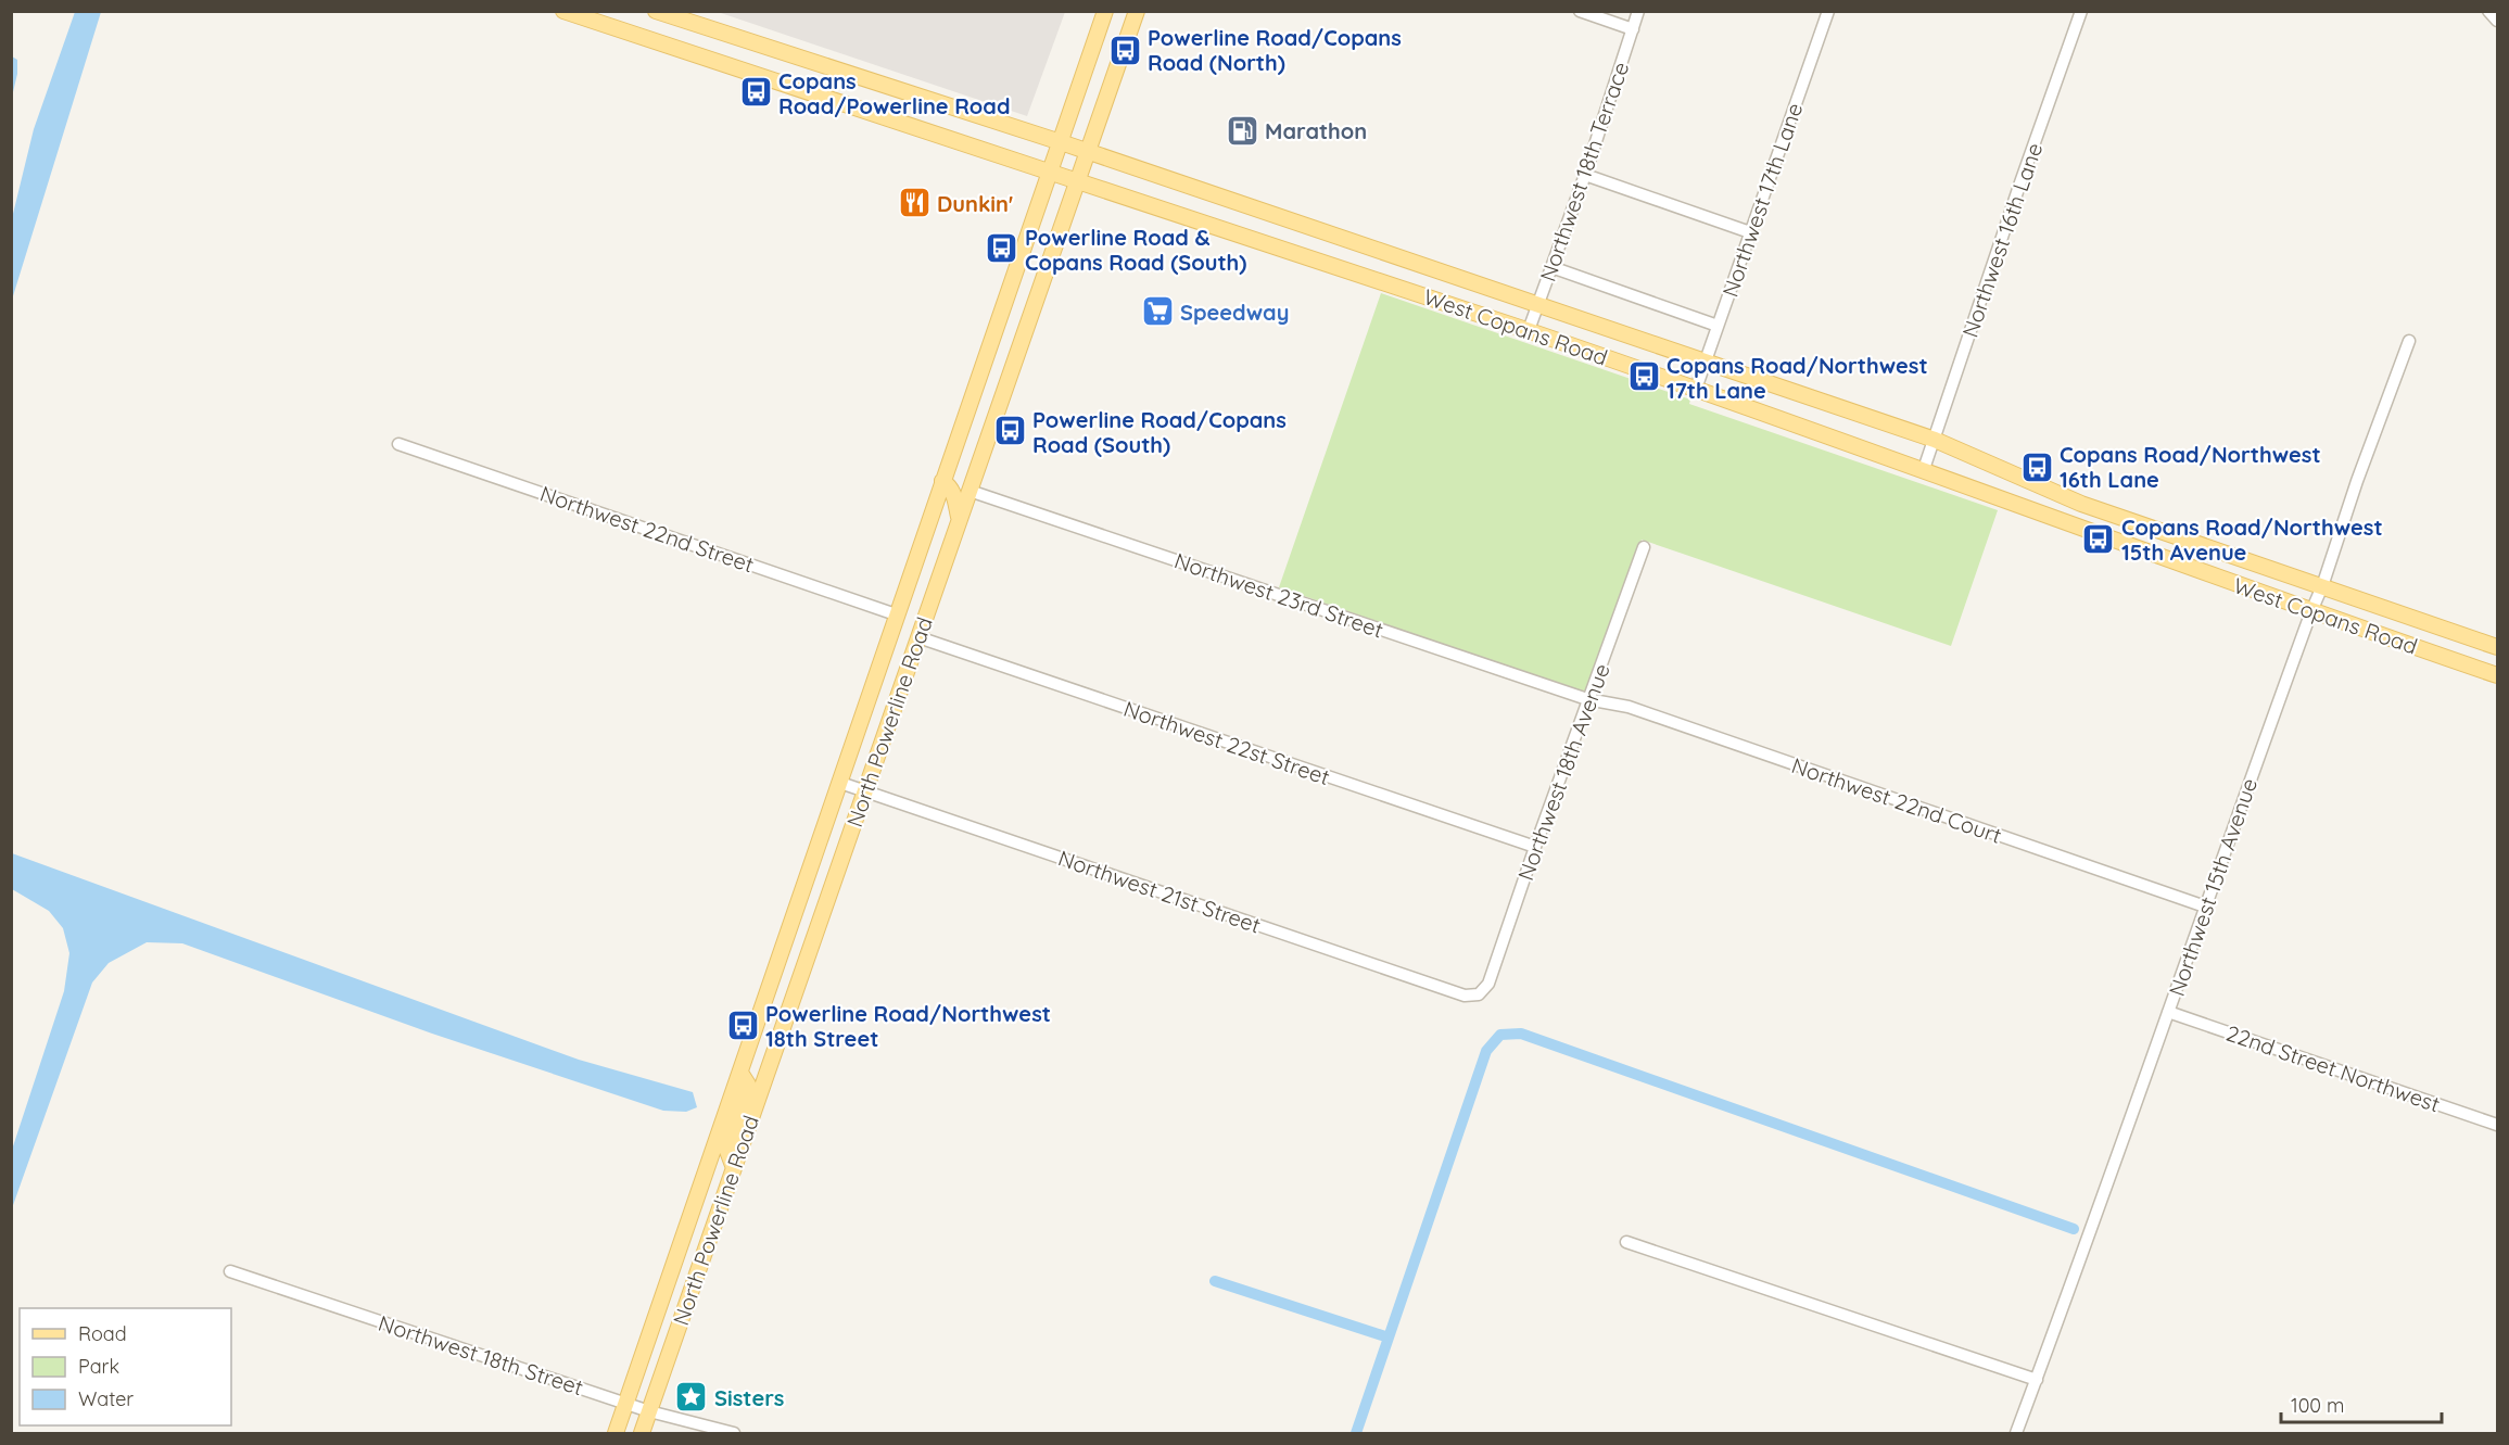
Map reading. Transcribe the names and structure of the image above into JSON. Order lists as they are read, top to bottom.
{
  "streets": {
    "main road": ["West Copans Road", "North Powerline Road"],
    "street": [
      "Northwest 18th Terrace",
      "Northwest 17th Lane",
      "Northwest 16th Lane",
      "Northwest 22nd Street",
      "Northwest 23rd Street",
      "Northwest 22st Street",
      "Northwest 18th Avenue",
      "Northwest 22nd Court",
      "Northwest 15th Avenue",
      "Northwest 21st Street",
      "22nd Street Northwest",
      "Northwest 18th Street"
    ]
  },
  "crossings": [
    ["Northwest 18th Terrace", "West Copans Road"],
    ["Northwest 17th Lane", "West Copans Road"],
    ["Northwest 16th Lane", "West Copans Road"],
    ["West Copans Road", "North Powerline Road"],
    ["West Copans Road", "Northwest 15th Avenue"],
    ["Northwest 22nd Street", "North Powerline Road"],
    ["Northwest 23rd Street", "North Powerline Road"],
    ["Northwest 23rd Street", "Northwest 18th Avenue"],
    ["Northwest 23rd Street", "Northwest 22nd Court"],
    ["North Powerline Road", "Northwest 22st Street"],
    ["North Powerline Road", "Northwest 21st Street"],
    ["North Powerline Road", "Northwest 18th Street"],
    ["Northwest 22st Street", "Northwest 18th Avenue"],
    ["Northwest 18th Avenue", "Northwest 22nd Court"],
    ["Northwest 18th Avenue", "Northwest 21st Street"],
    ["Northwest 22nd Court", "Northwest 15th Avenue"],
    ["Northwest 15th Avenue", "22nd Street Northwest"]
  ],
  "places": {
    "bus stop": [
      "Powerline Road/Copans Road (North)",
      "Copans Road/Powerline Road",
      "Powerline Road & Copans Road (South)",
      "Copans Road/Northwest 17th Lane",
      "Powerline Road/Copans Road (South)",
      "Copans Road/Northwest 16th Lane",
      "Copans Road/Northwest 15th Avenue",
      "Powerline Road/Northwest 18th Street"
    ],
    "fuel station": ["Marathon"],
    "restaurant": ["Dunkin'"],
    "supermarket": ["Speedway"],
    "place": ["Sisters"]
  },
  "legend": ["Road", "Park", "Water"],
  "scale_bar": "100 m"
}
